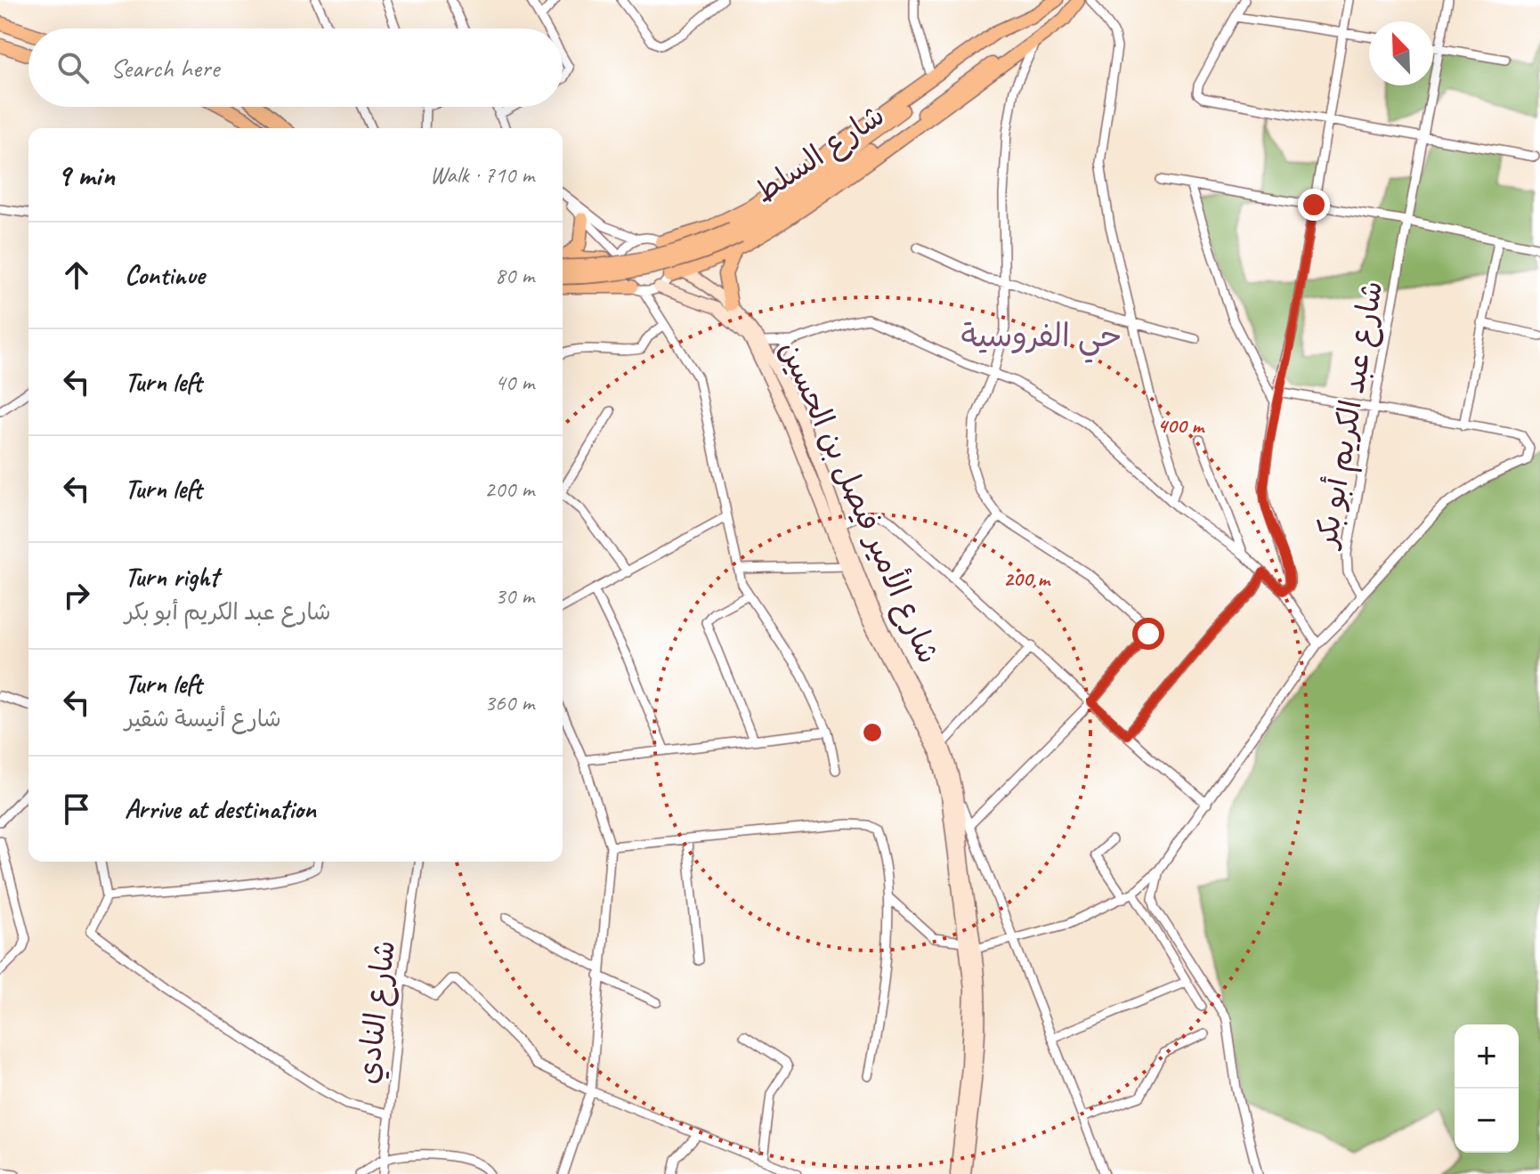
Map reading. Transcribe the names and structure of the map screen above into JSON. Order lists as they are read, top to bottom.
{
  "streets": {
    "main road": ["شارع السلط"],
    "street": ["شارع عبد الكريم أبو بكر", "شارع الأمير فيصل بن الحسين", "شارع النادي"]
  },
  "districts": ["حي الفروسية"],
  "north": "top left",
  "page": {
    "search": "Search here",
    "heading": ["9 min", "Walk · 710 m"],
    "list": [
      ["Continue", "80 m"],
      ["Turn left", "40 m"],
      ["Turn left", "200 m"],
      ["Turn right", "شارع عبد الكريم أبو بكر", "30 m"],
      ["Turn left", "شارع أنيسة شقير", "360 m"],
      "Arrive at destination"
    ],
    "map_buttons": ["+", "−"]
  },
  "rings": ["400 m", "200 m"]
}
